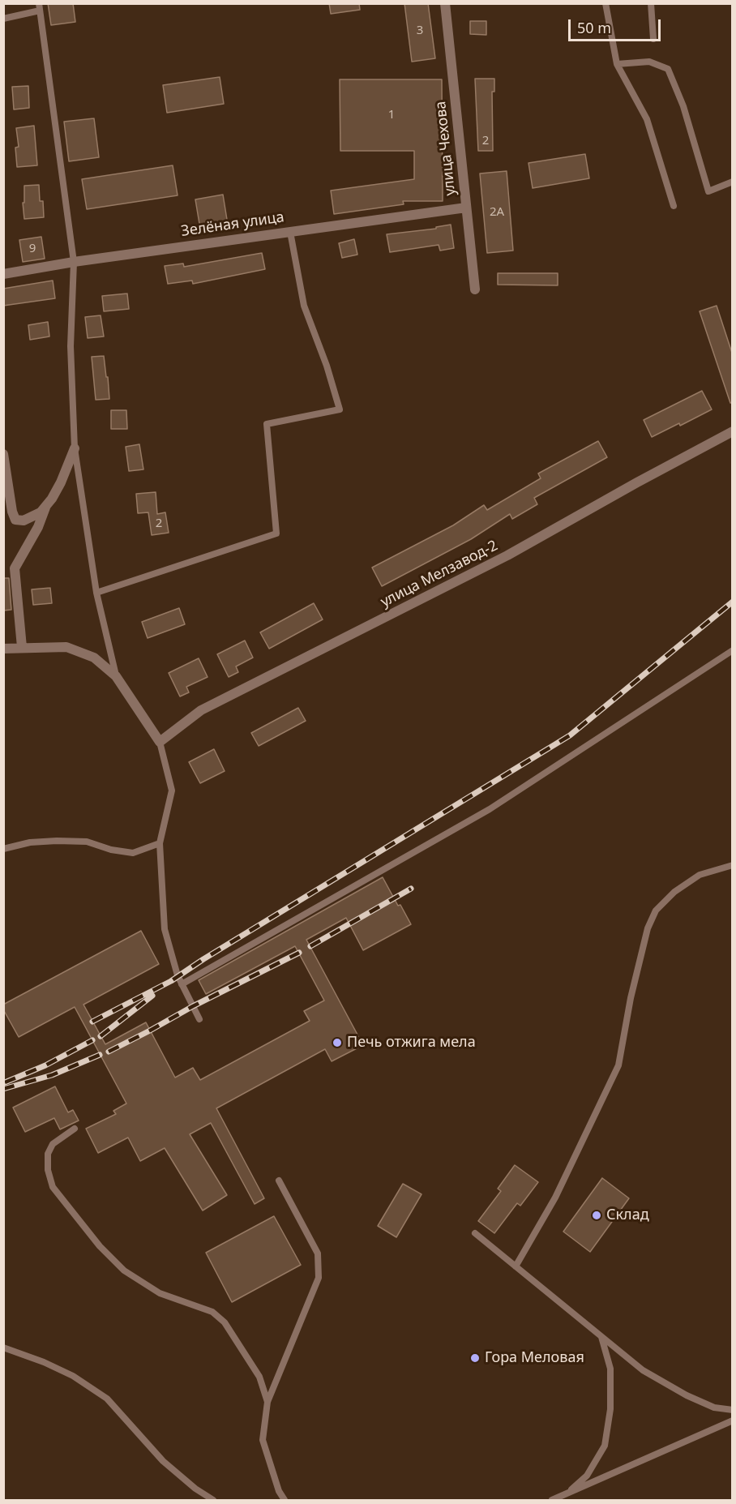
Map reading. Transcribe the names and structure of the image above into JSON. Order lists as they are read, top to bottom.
{
  "streets": {
    "street": ["улица Чехова", "Зелёная улица", "улица Мелзавод-2"]
  },
  "crossings": [
    ["улица Чехова", "Зелёная улица"]
  ],
  "places": ["Печь отжига мела", "Склад", "Гора Меловая"],
  "house_numbers": [
    "3",
    "1",
    "2",
    "2А",
    "9",
    "2"
  ],
  "scale_bar": "50 m"
}
